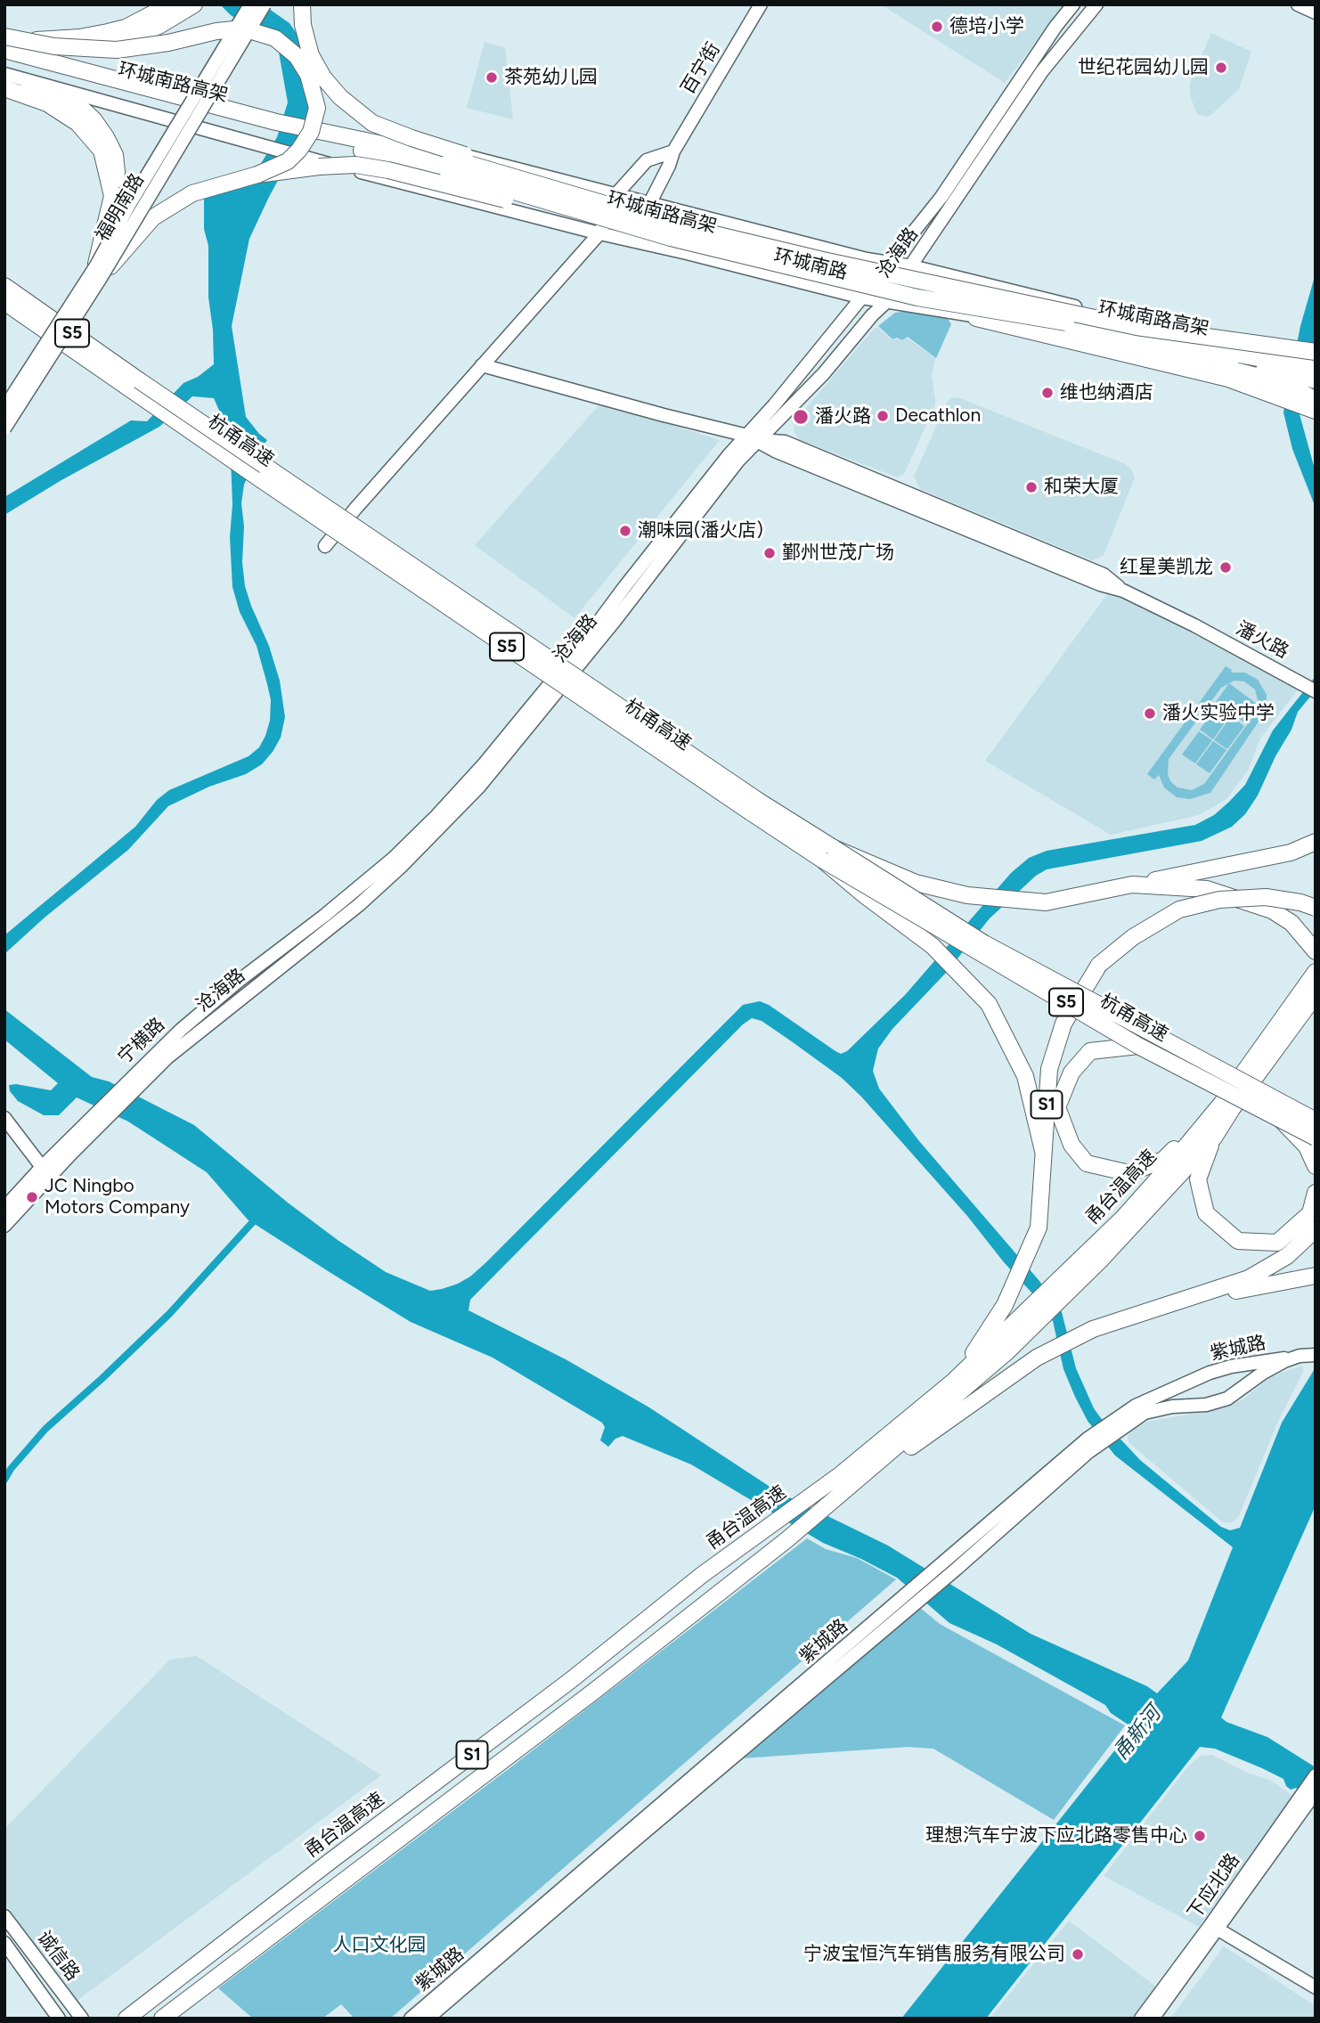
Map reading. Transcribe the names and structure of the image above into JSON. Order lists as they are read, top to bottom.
{
  "streets": {
    "highway": [
      "环城南路高架",
      "S5",
      "杭甬高速",
      "S1",
      "甬台温高速"
    ],
    "main road": [
      "百宁街",
      "福明南路",
      "沧海路",
      "环城南路",
      "潘火路",
      "宁横路",
      "紫城路",
      "下应北路",
      "诚信路"
    ]
  },
  "crossings": [
    ["百宁街", "环城南路"],
    ["环城南路高架", "环城南路"],
    ["沧海路", "环城南路"],
    ["沧海路", "潘火路"],
    ["沧海路", "宁横路"],
    ["S1", "甬台温高速"]
  ],
  "water": ["甬新河"],
  "parks": ["人口文化园"],
  "places": [
    "德培小学",
    "世纪花园幼儿园",
    "茶苑幼儿园",
    "维也纳酒店",
    "Decathlon",
    "潘火路",
    "和荣大厦",
    "潮味园(潘火店)",
    "鄞州世茂广场",
    "红星美凯龙",
    "潘火实验中学",
    "JC Ningbo Motors Company",
    "理想汽车宁波下应北路零售中心",
    "宁波宝恒汽车销售服务有限公司"
  ]
}
